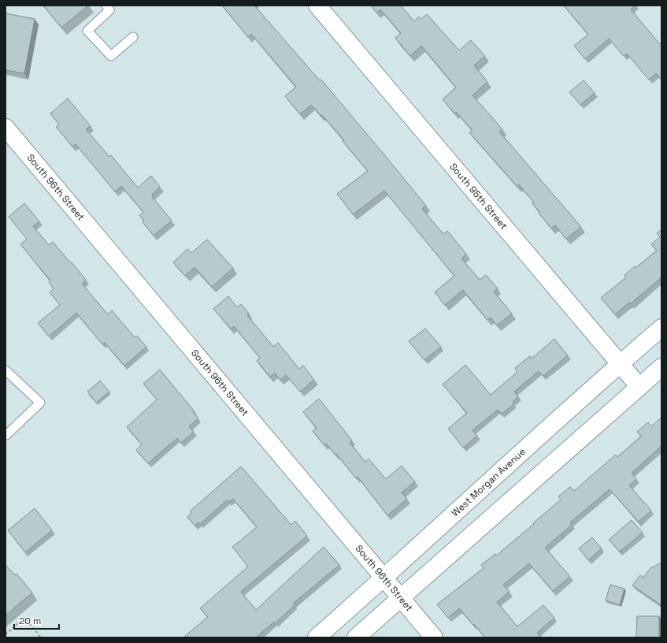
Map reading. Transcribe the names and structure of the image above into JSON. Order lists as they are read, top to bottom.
{
  "streets": {
    "street": ["South 96th Street", "South 95th Street", "West Morgan Avenue"]
  },
  "crossings": [
    ["South 96th Street", "West Morgan Avenue"],
    ["South 95th Street", "West Morgan Avenue"]
  ],
  "scale_bar": "20 m"
}
